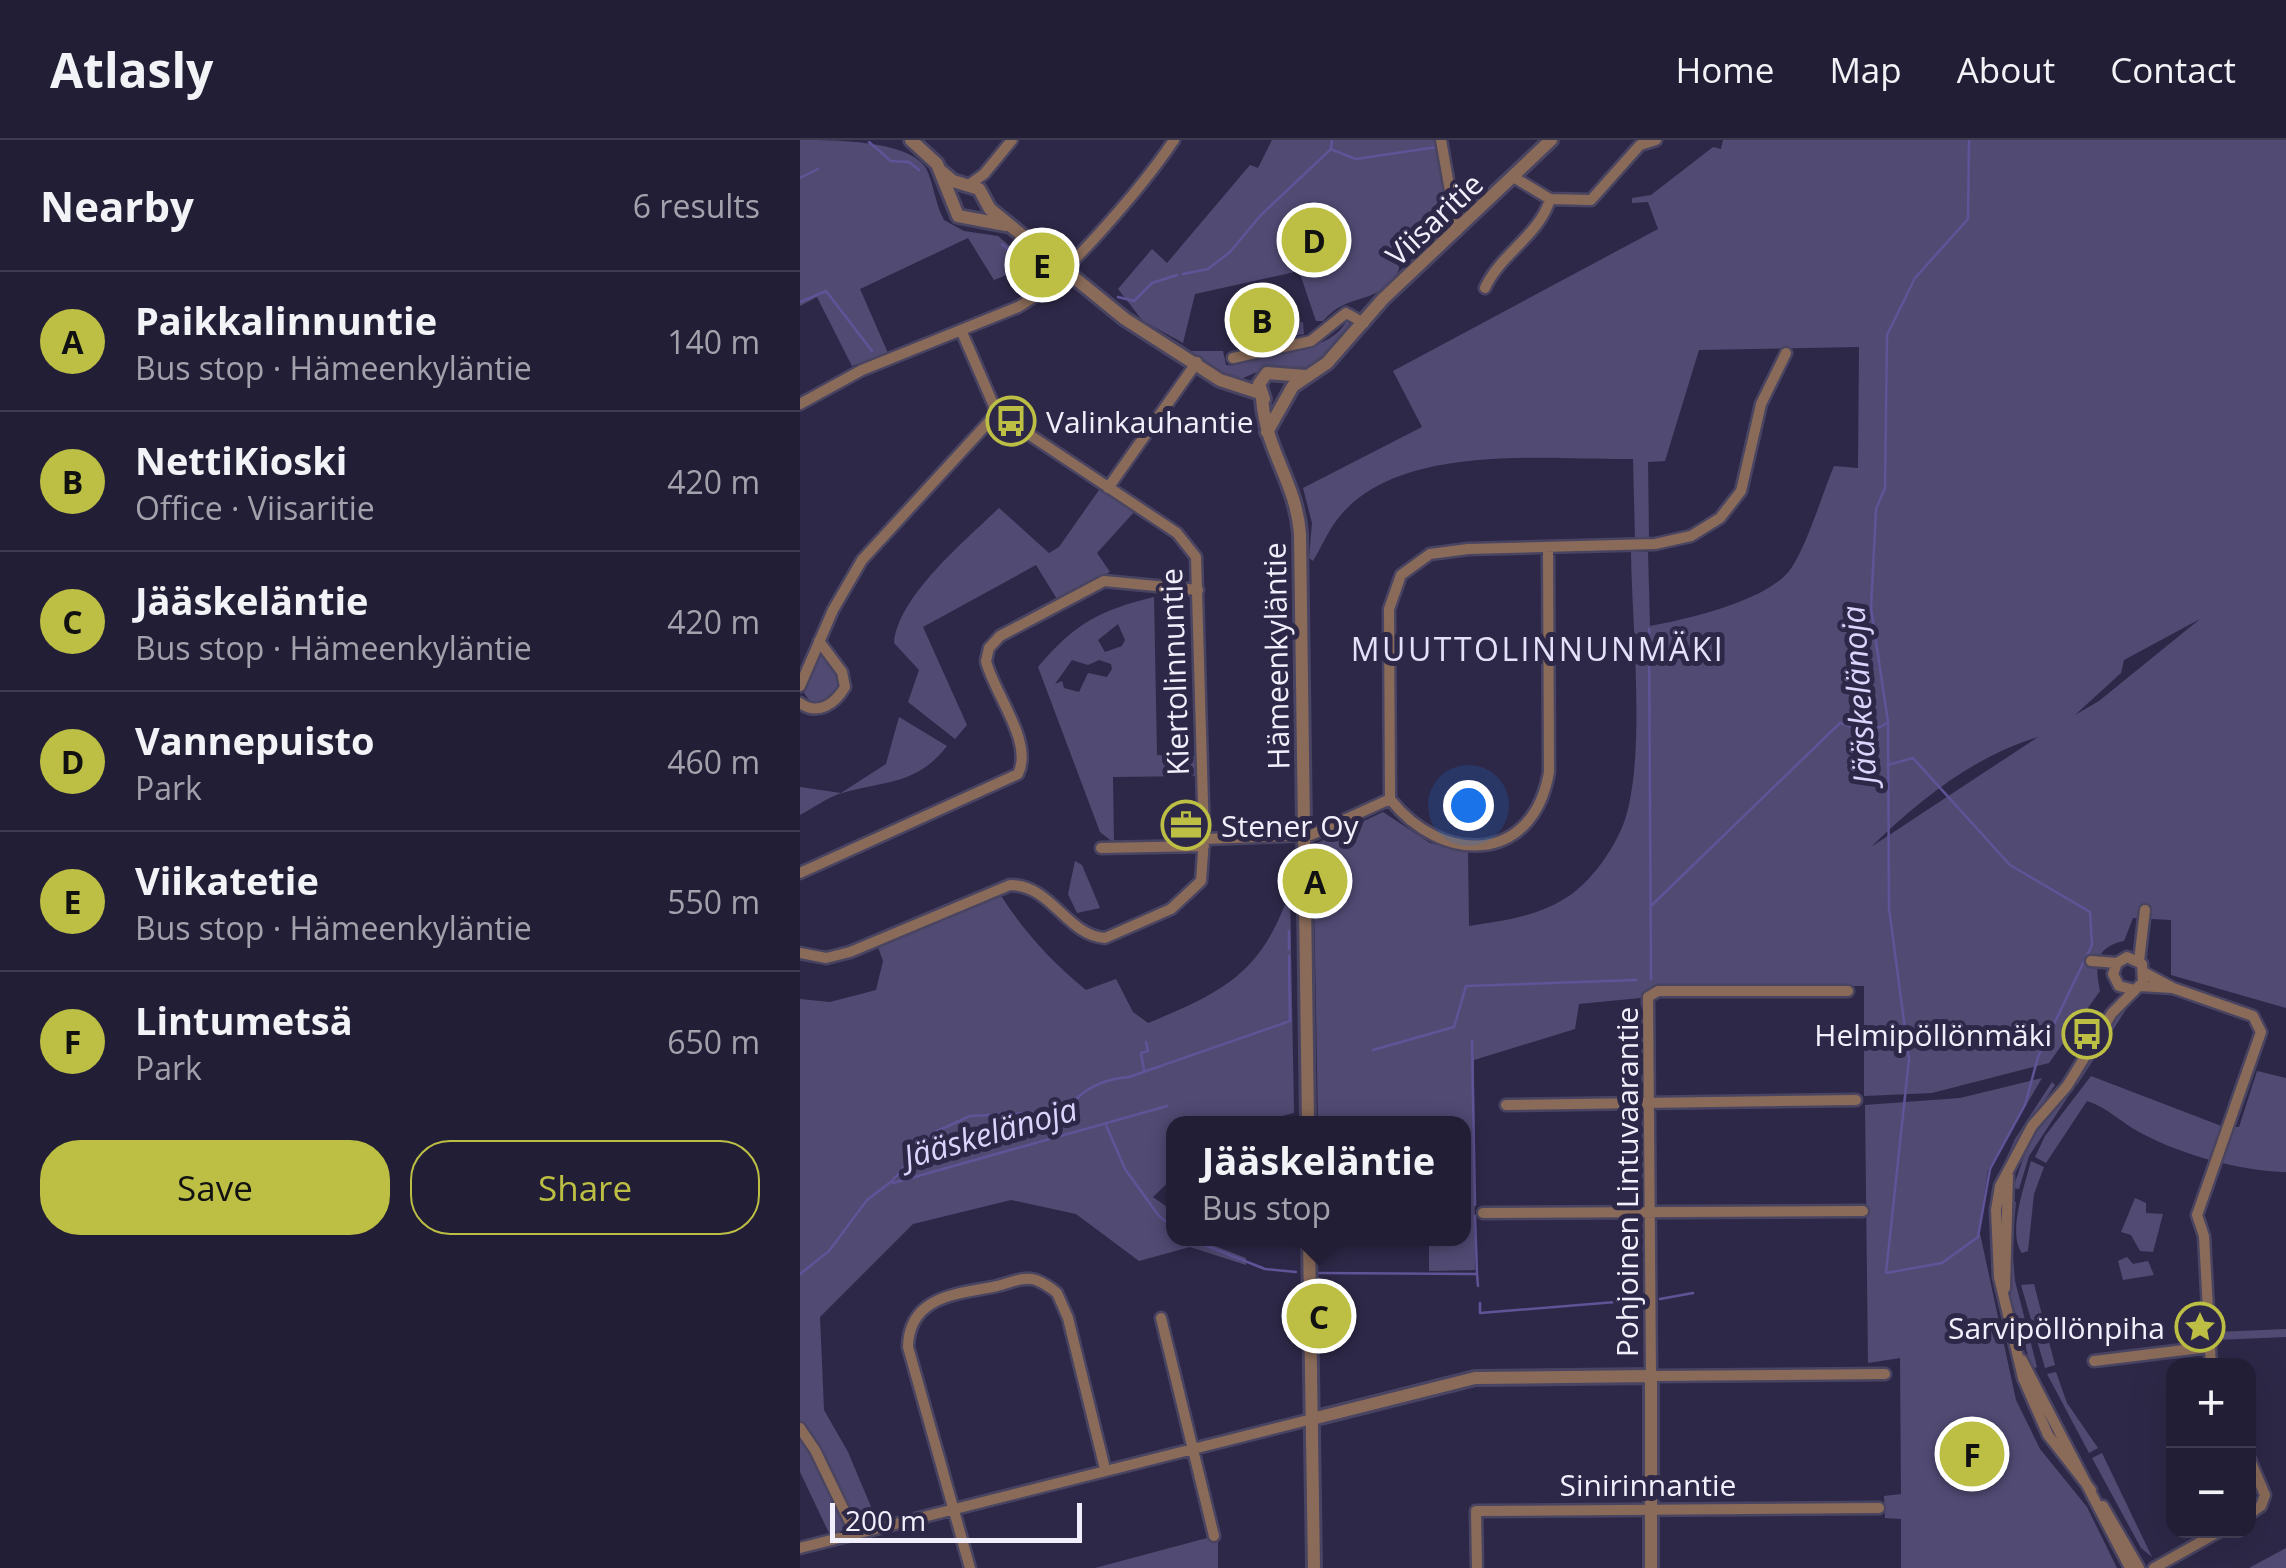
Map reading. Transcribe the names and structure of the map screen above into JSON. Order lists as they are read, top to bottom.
{
  "streets": {
    "street": [
      "Viisaritie",
      "Hämeenkyläntie",
      "Kiertolinnuntie",
      "Pohjoinen Lintuvaarantie",
      "Sinirinnantie"
    ]
  },
  "crossings": [
    ["Pohjoinen Lintuvaarantie", "Sinirinnantie"]
  ],
  "districts": ["MUUTTOLINNUNMÄKI"],
  "water": ["Jääskelänoja"],
  "places": {
    "bus stop": ["Valinkauhantie", "Helmipöllönmäki"],
    "office": ["Stener Oy"],
    "place": ["Sarvipöllönpiha"]
  },
  "scale_bar": "200 m",
  "page": {
    "header": "Atlasly",
    "nav": [
      "Home",
      "Map",
      "About",
      "Contact"
    ],
    "heading": ["Nearby", "6 results"],
    "pins": [
      "D",
      "E",
      "B",
      "A",
      "C",
      "F"
    ],
    "list": [
      {
        "mark": "A",
        "name": "Paikkalinnuntie",
        "note": "Bus stop · Hämeenkyläntie",
        "value": "140 m"
      },
      {
        "mark": "B",
        "name": "NettiKioski",
        "note": "Office · Viisaritie",
        "value": "420 m"
      },
      {
        "mark": "C",
        "name": "Jääskeläntie",
        "note": "Bus stop · Hämeenkyläntie",
        "value": "420 m"
      },
      {
        "mark": "D",
        "name": "Vannepuisto",
        "note": "Park",
        "value": "460 m"
      },
      {
        "mark": "E",
        "name": "Viikatetie",
        "note": "Bus stop · Hämeenkyläntie",
        "value": "550 m"
      },
      {
        "mark": "F",
        "name": "Lintumetsä",
        "note": "Park",
        "value": "650 m"
      }
    ],
    "buttons": ["Save", "Share"],
    "popup": ["Jääskeläntie", "Bus stop"],
    "map_buttons": ["+", "−"],
    "scale": "200 m"
  }
}
